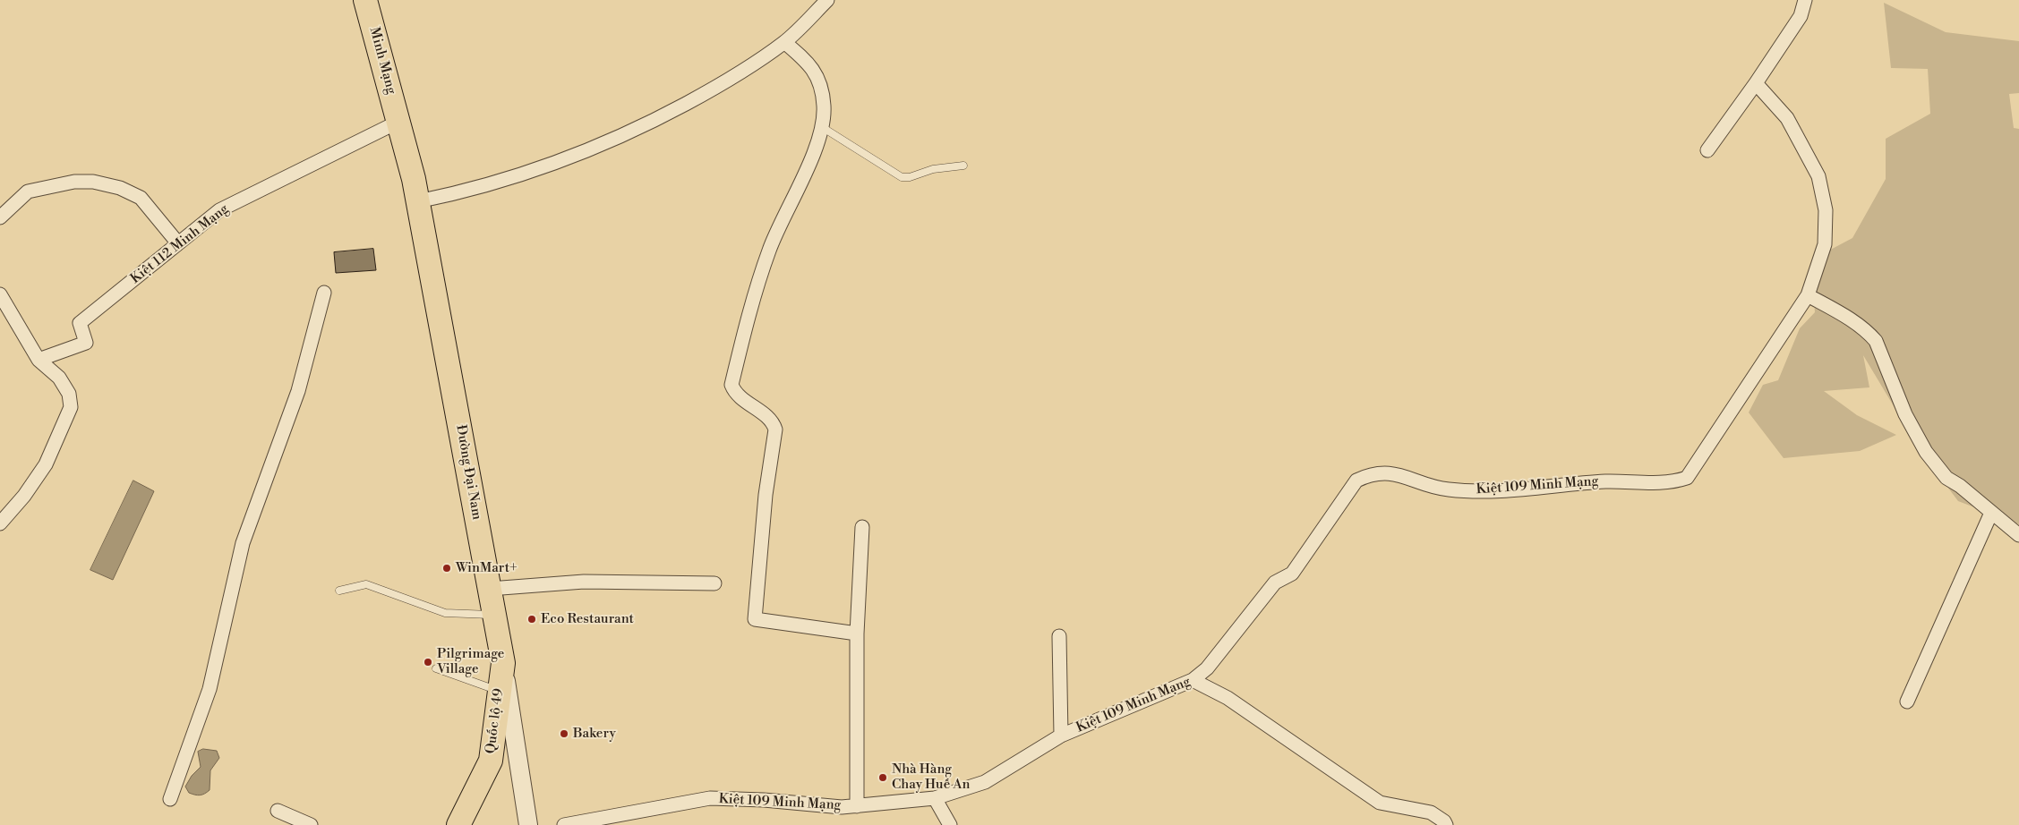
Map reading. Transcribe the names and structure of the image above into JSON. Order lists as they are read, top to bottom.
{
  "streets": {
    "highway": ["Minh Mạng", "Đường Đại Nam", "Quốc lộ 49"],
    "street": ["Kiệt 112 Minh Mạng", "Kiệt 109 Minh Mạng"]
  },
  "crossings": [
    ["Minh Mạng", "Kiệt 112 Minh Mạng"],
    ["Minh Mạng", "Đường Đại Nam"],
    ["Kiệt 112 Minh Mạng", "Đường Đại Nam"],
    ["Đường Đại Nam", "Quốc lộ 49"]
  ],
  "places": [
    "WinMart+",
    "Eco Restaurant",
    "Pilgrimage Village",
    "Bakery",
    "Nhà Hàng Chay Huế An"
  ]
}
